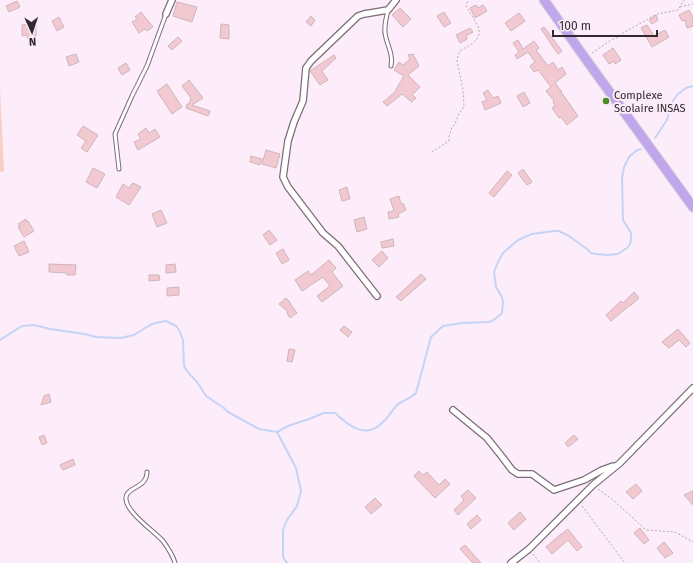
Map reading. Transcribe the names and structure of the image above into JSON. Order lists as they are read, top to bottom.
{
  "places": ["Complexe Scolaire INSAS"],
  "scale_bar": "100 m",
  "north": "bottom"
}
